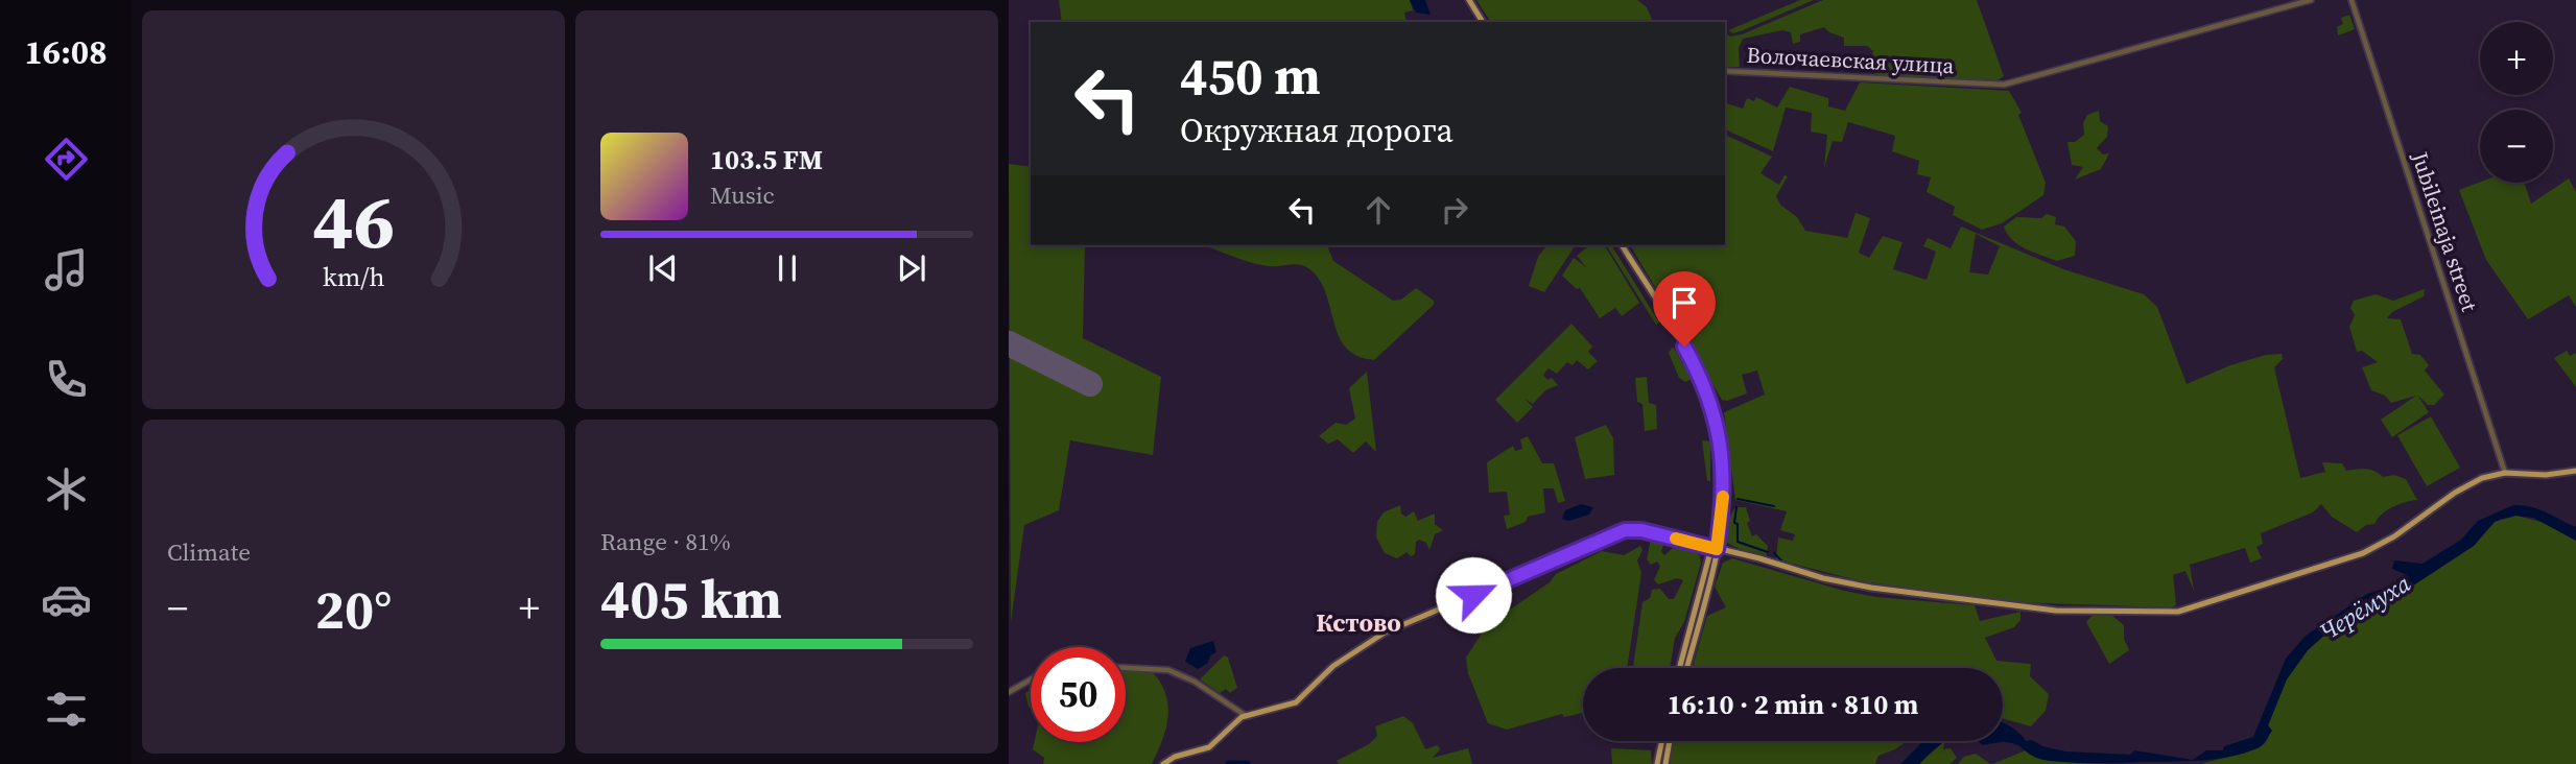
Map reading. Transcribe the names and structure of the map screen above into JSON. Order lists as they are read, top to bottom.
{
  "streets": {
    "street": ["Волочаевская улица", "Jubileinaja street"]
  },
  "districts": ["Кстово"],
  "water": ["Черёмуха"],
  "page": {
    "tabs": "16:08",
    "map_buttons": ["+", "−"],
    "turn": ["450 m", "Окружная дорога"],
    "song": ["103.5 FM", "Music"],
    "tile": [
      "Climate",
      ["Range · 81%", "405 km"]
    ],
    "heat": ["−", "20°", "+"],
    "limit": "50",
    "trip": "16:10 · 2 min · 810 m",
    "gauge": ["46", "km/h"]
  }
}
